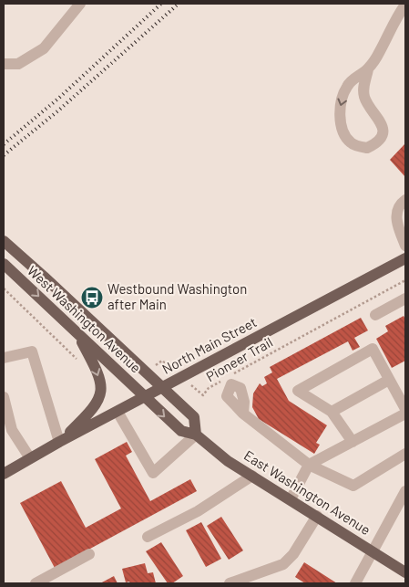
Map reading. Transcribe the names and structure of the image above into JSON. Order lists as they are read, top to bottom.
{
  "streets": {
    "main road": ["West Washington Avenue", "North Main Street", "East Washington Avenue"],
    "path": ["Pioneer Trail"]
  },
  "crossings": [
    ["West Washington Avenue", "North Main Street"],
    ["West Washington Avenue", "Pioneer Trail"],
    ["West Washington Avenue", "East Washington Avenue"],
    ["North Main Street", "Pioneer Trail"],
    ["North Main Street", "East Washington Avenue"]
  ],
  "places": {
    "bus stop": ["Westbound Washington after Main"]
  }
}
